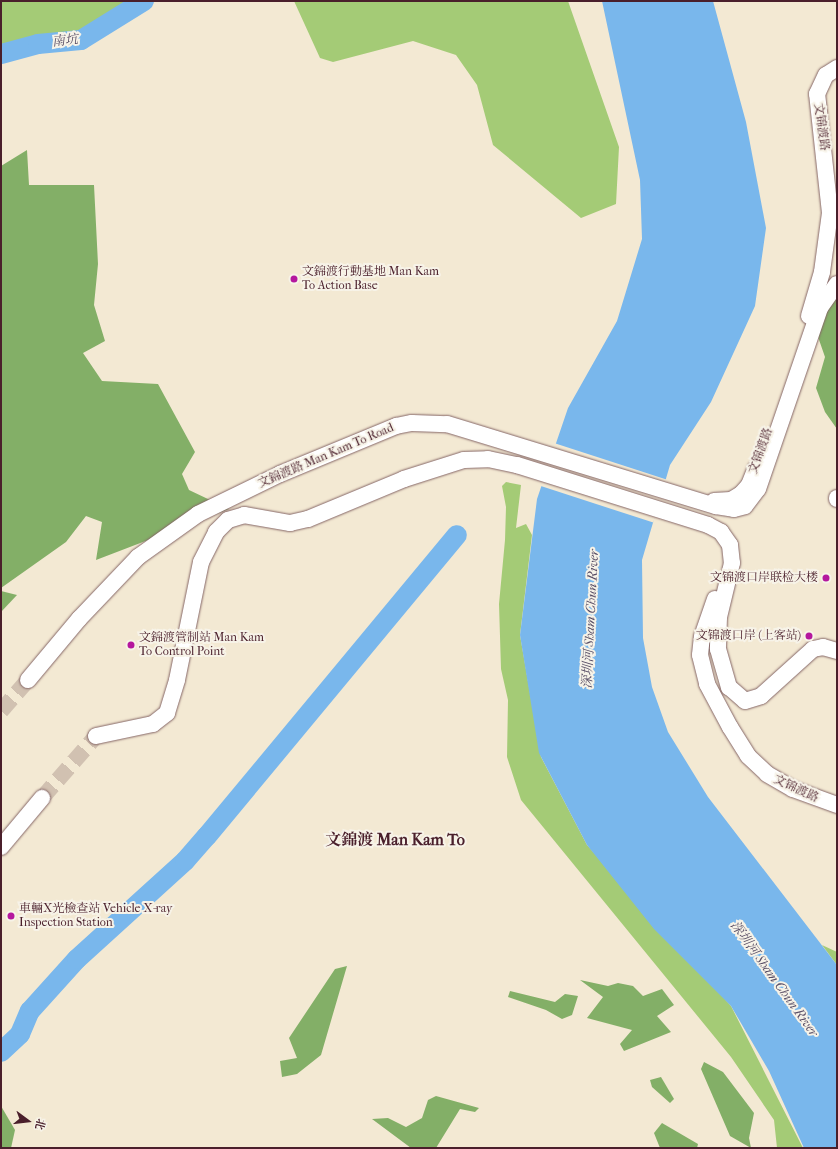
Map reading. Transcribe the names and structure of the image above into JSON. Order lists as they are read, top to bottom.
{
  "streets": {
    "main road": ["文锦渡路", "文錦渡路 Man Kam To Road"]
  },
  "crossings": [
    ["文锦渡路", "文錦渡路 Man Kam To Road"]
  ],
  "districts": ["文錦渡 Man Kam To"],
  "water": ["南坑", "深圳河 Sham Chun River"],
  "places": [
    "文錦渡行動基地 Man Kam To Action Base",
    "文锦渡口岸联检大楼",
    "文锦渡口岸 (上客站)",
    "文錦渡管制站 Man Kam To Control Point",
    "車輛X光檢查站 Vehicle X-ray Inspection Station"
  ],
  "north": "right"
}
